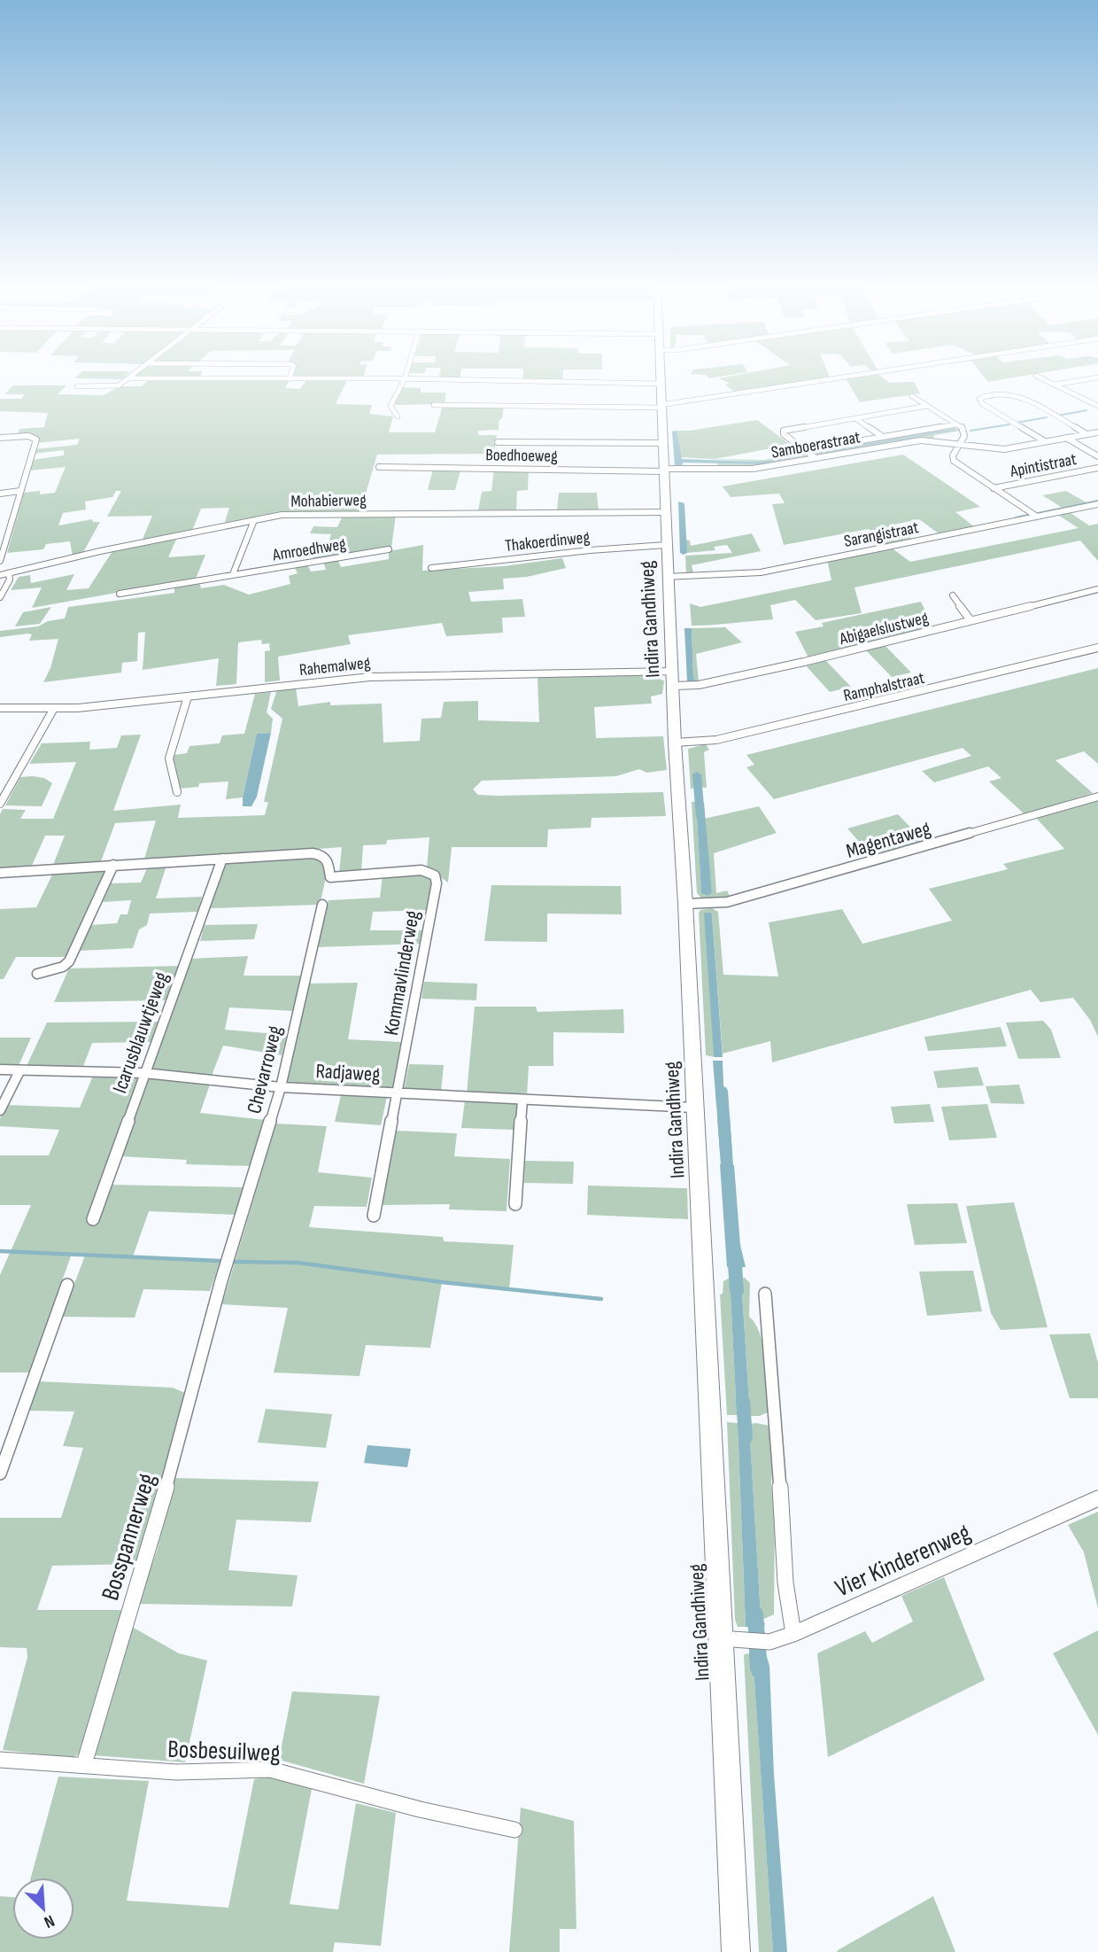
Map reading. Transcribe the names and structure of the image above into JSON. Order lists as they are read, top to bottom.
{
  "streets": {
    "main road": ["Indira Gandhiweg"],
    "street": [
      "Samboerastraat",
      "Boedhoeweg",
      "Apintistraat",
      "Mohabierweg",
      "Sarangistraat",
      "Thakoerdinweg",
      "Amroedhweg",
      "Abigaelslustweg",
      "Rahemalweg",
      "Ramphalstraat",
      "Magentaweg",
      "Kommavlinderweg",
      "Icarusblauwtjeweg",
      "Chevarroweg",
      "Radjaweg",
      "Bosspannerweg",
      "Vier Kinderenweg",
      "Bosbesuilweg"
    ]
  },
  "crossings": [
    ["Samboerastraat", "Boedhoeweg"],
    ["Samboerastraat", "Indira Gandhiweg"],
    ["Boedhoeweg", "Indira Gandhiweg"],
    ["Mohabierweg", "Amroedhweg"],
    ["Mohabierweg", "Indira Gandhiweg"],
    ["Sarangistraat", "Indira Gandhiweg"],
    ["Thakoerdinweg", "Indira Gandhiweg"],
    ["Indira Gandhiweg", "Abigaelslustweg"],
    ["Indira Gandhiweg", "Rahemalweg"],
    ["Indira Gandhiweg", "Ramphalstraat"],
    ["Indira Gandhiweg", "Magentaweg"],
    ["Indira Gandhiweg", "Radjaweg"],
    ["Indira Gandhiweg", "Vier Kinderenweg"],
    ["Abigaelslustweg", "Rahemalweg"],
    ["Kommavlinderweg", "Icarusblauwtjeweg"],
    ["Kommavlinderweg", "Radjaweg"],
    ["Icarusblauwtjeweg", "Radjaweg"],
    ["Chevarroweg", "Radjaweg"],
    ["Chevarroweg", "Bosspannerweg"],
    ["Bosspannerweg", "Bosbesuilweg"]
  ],
  "north": "bottom right"
}
